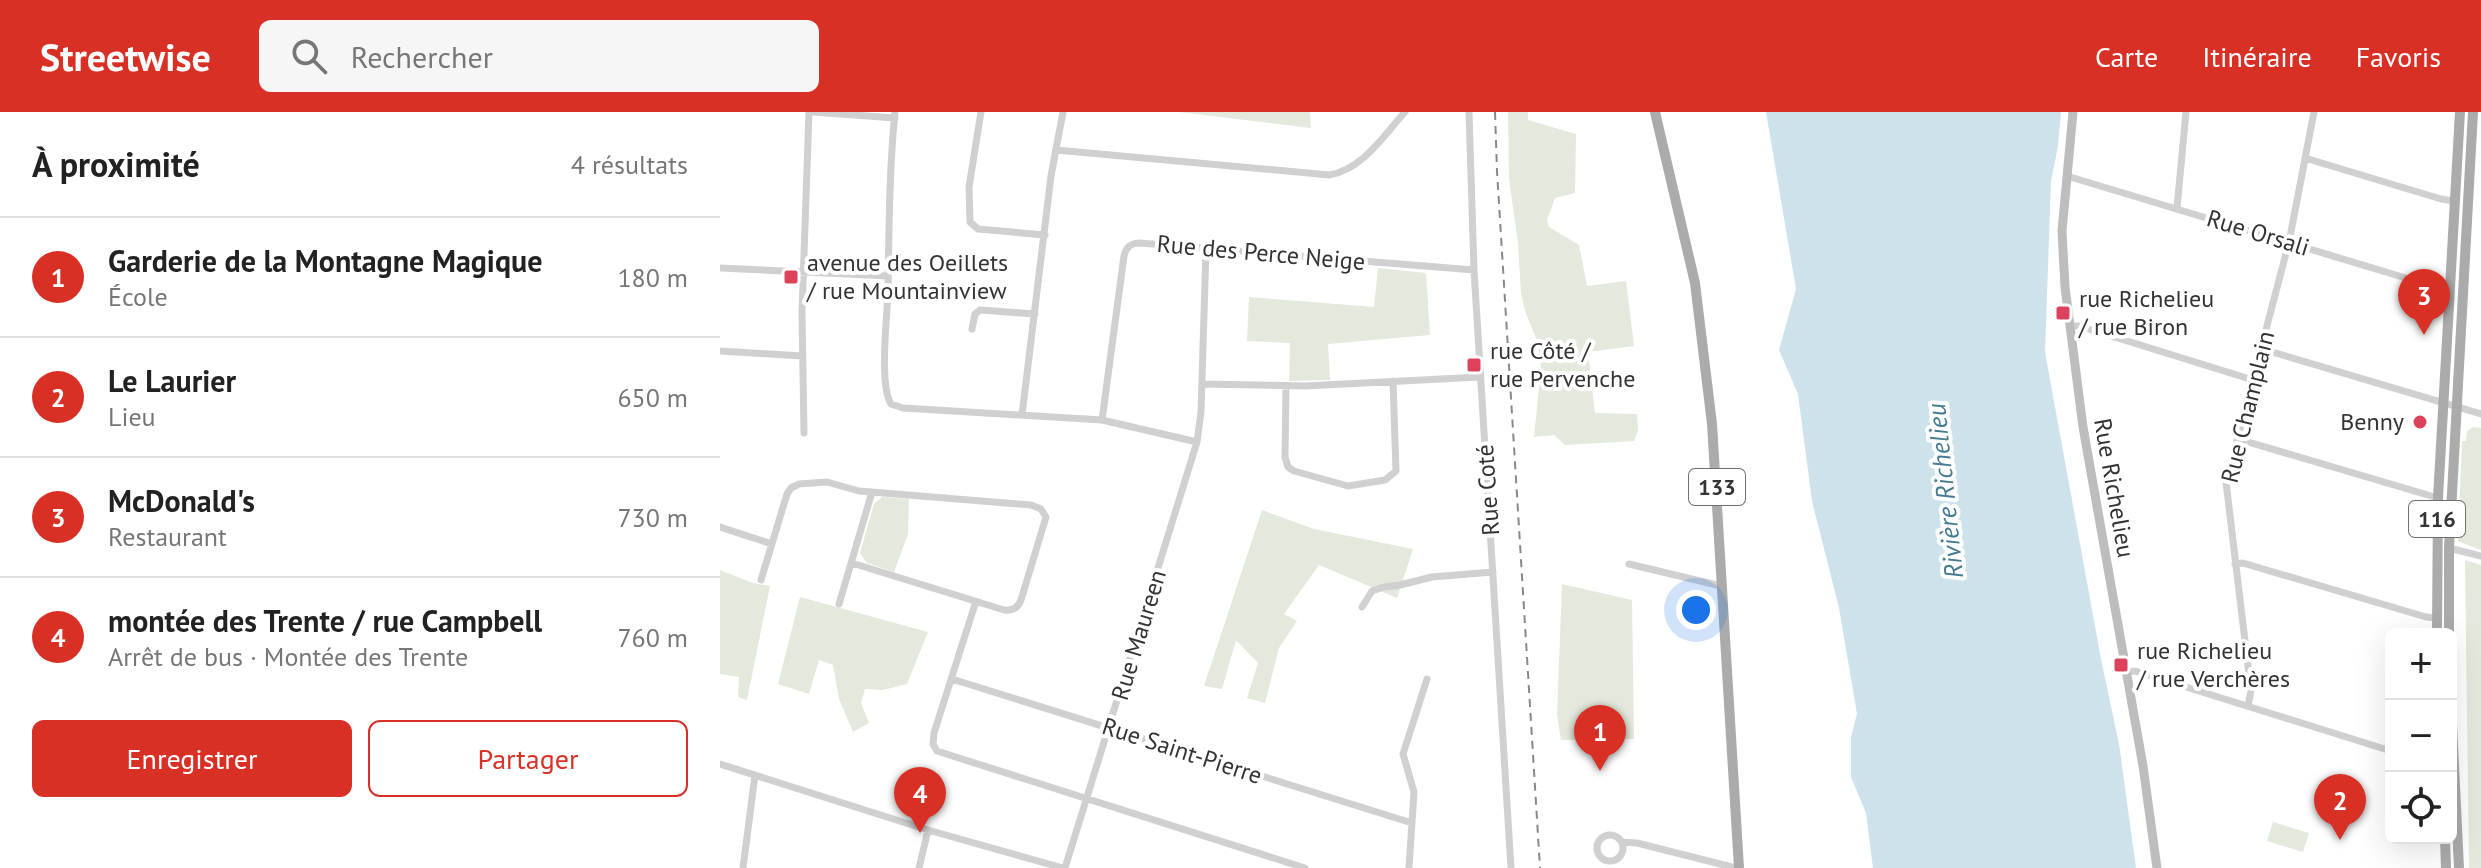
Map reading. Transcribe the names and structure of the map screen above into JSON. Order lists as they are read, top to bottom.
{
  "streets": {
    "main road": ["133", "Rue Richelieu", "116"],
    "street": [
      "Rue Orsali",
      "Rue des Perce Neige",
      "Rue Champlain",
      "Rue Coté",
      "Rue Maureen",
      "Rue Saint-Pierre"
    ]
  },
  "crossings": [
    ["Rue Orsali", "Rue Champlain"],
    ["Rue Orsali", "Rue Richelieu"],
    ["Rue Orsali", "116"],
    ["Rue des Perce Neige", "Rue Coté"],
    ["Rue des Perce Neige", "Rue Maureen"],
    ["Rue Maureen", "Rue Saint-Pierre"]
  ],
  "water": ["Rivière Richelieu"],
  "places": {
    "transit": [
      "avenue des Oeillets / rue Mountainview",
      "rue Richelieu / rue Biron",
      "rue Côté / rue Pervenche",
      "rue Richelieu / rue Verchères"
    ],
    "other": ["Benny"]
  },
  "page": {
    "header": "Streetwise",
    "search": "Rechercher",
    "nav": ["Carte", "Itinéraire", "Favoris"],
    "heading": ["À proximité", "4 résultats"],
    "list": [
      {
        "mark": "1",
        "name": "Garderie de la Montagne Magique",
        "note": "École",
        "value": "180 m"
      },
      {
        "mark": "2",
        "name": "Le Laurier",
        "note": "Lieu",
        "value": "650 m"
      },
      {
        "mark": "3",
        "name": "McDonald's",
        "note": "Restaurant",
        "value": "730 m"
      },
      {
        "mark": "4",
        "name": "montée des Trente / rue Campbell",
        "note": "Arrêt de bus · Montée des Trente",
        "value": "760 m"
      }
    ],
    "pins": [
      "3",
      "1",
      "4",
      "2"
    ],
    "map_buttons": ["+", "−"],
    "buttons": ["Enregistrer", "Partager"]
  }
}
